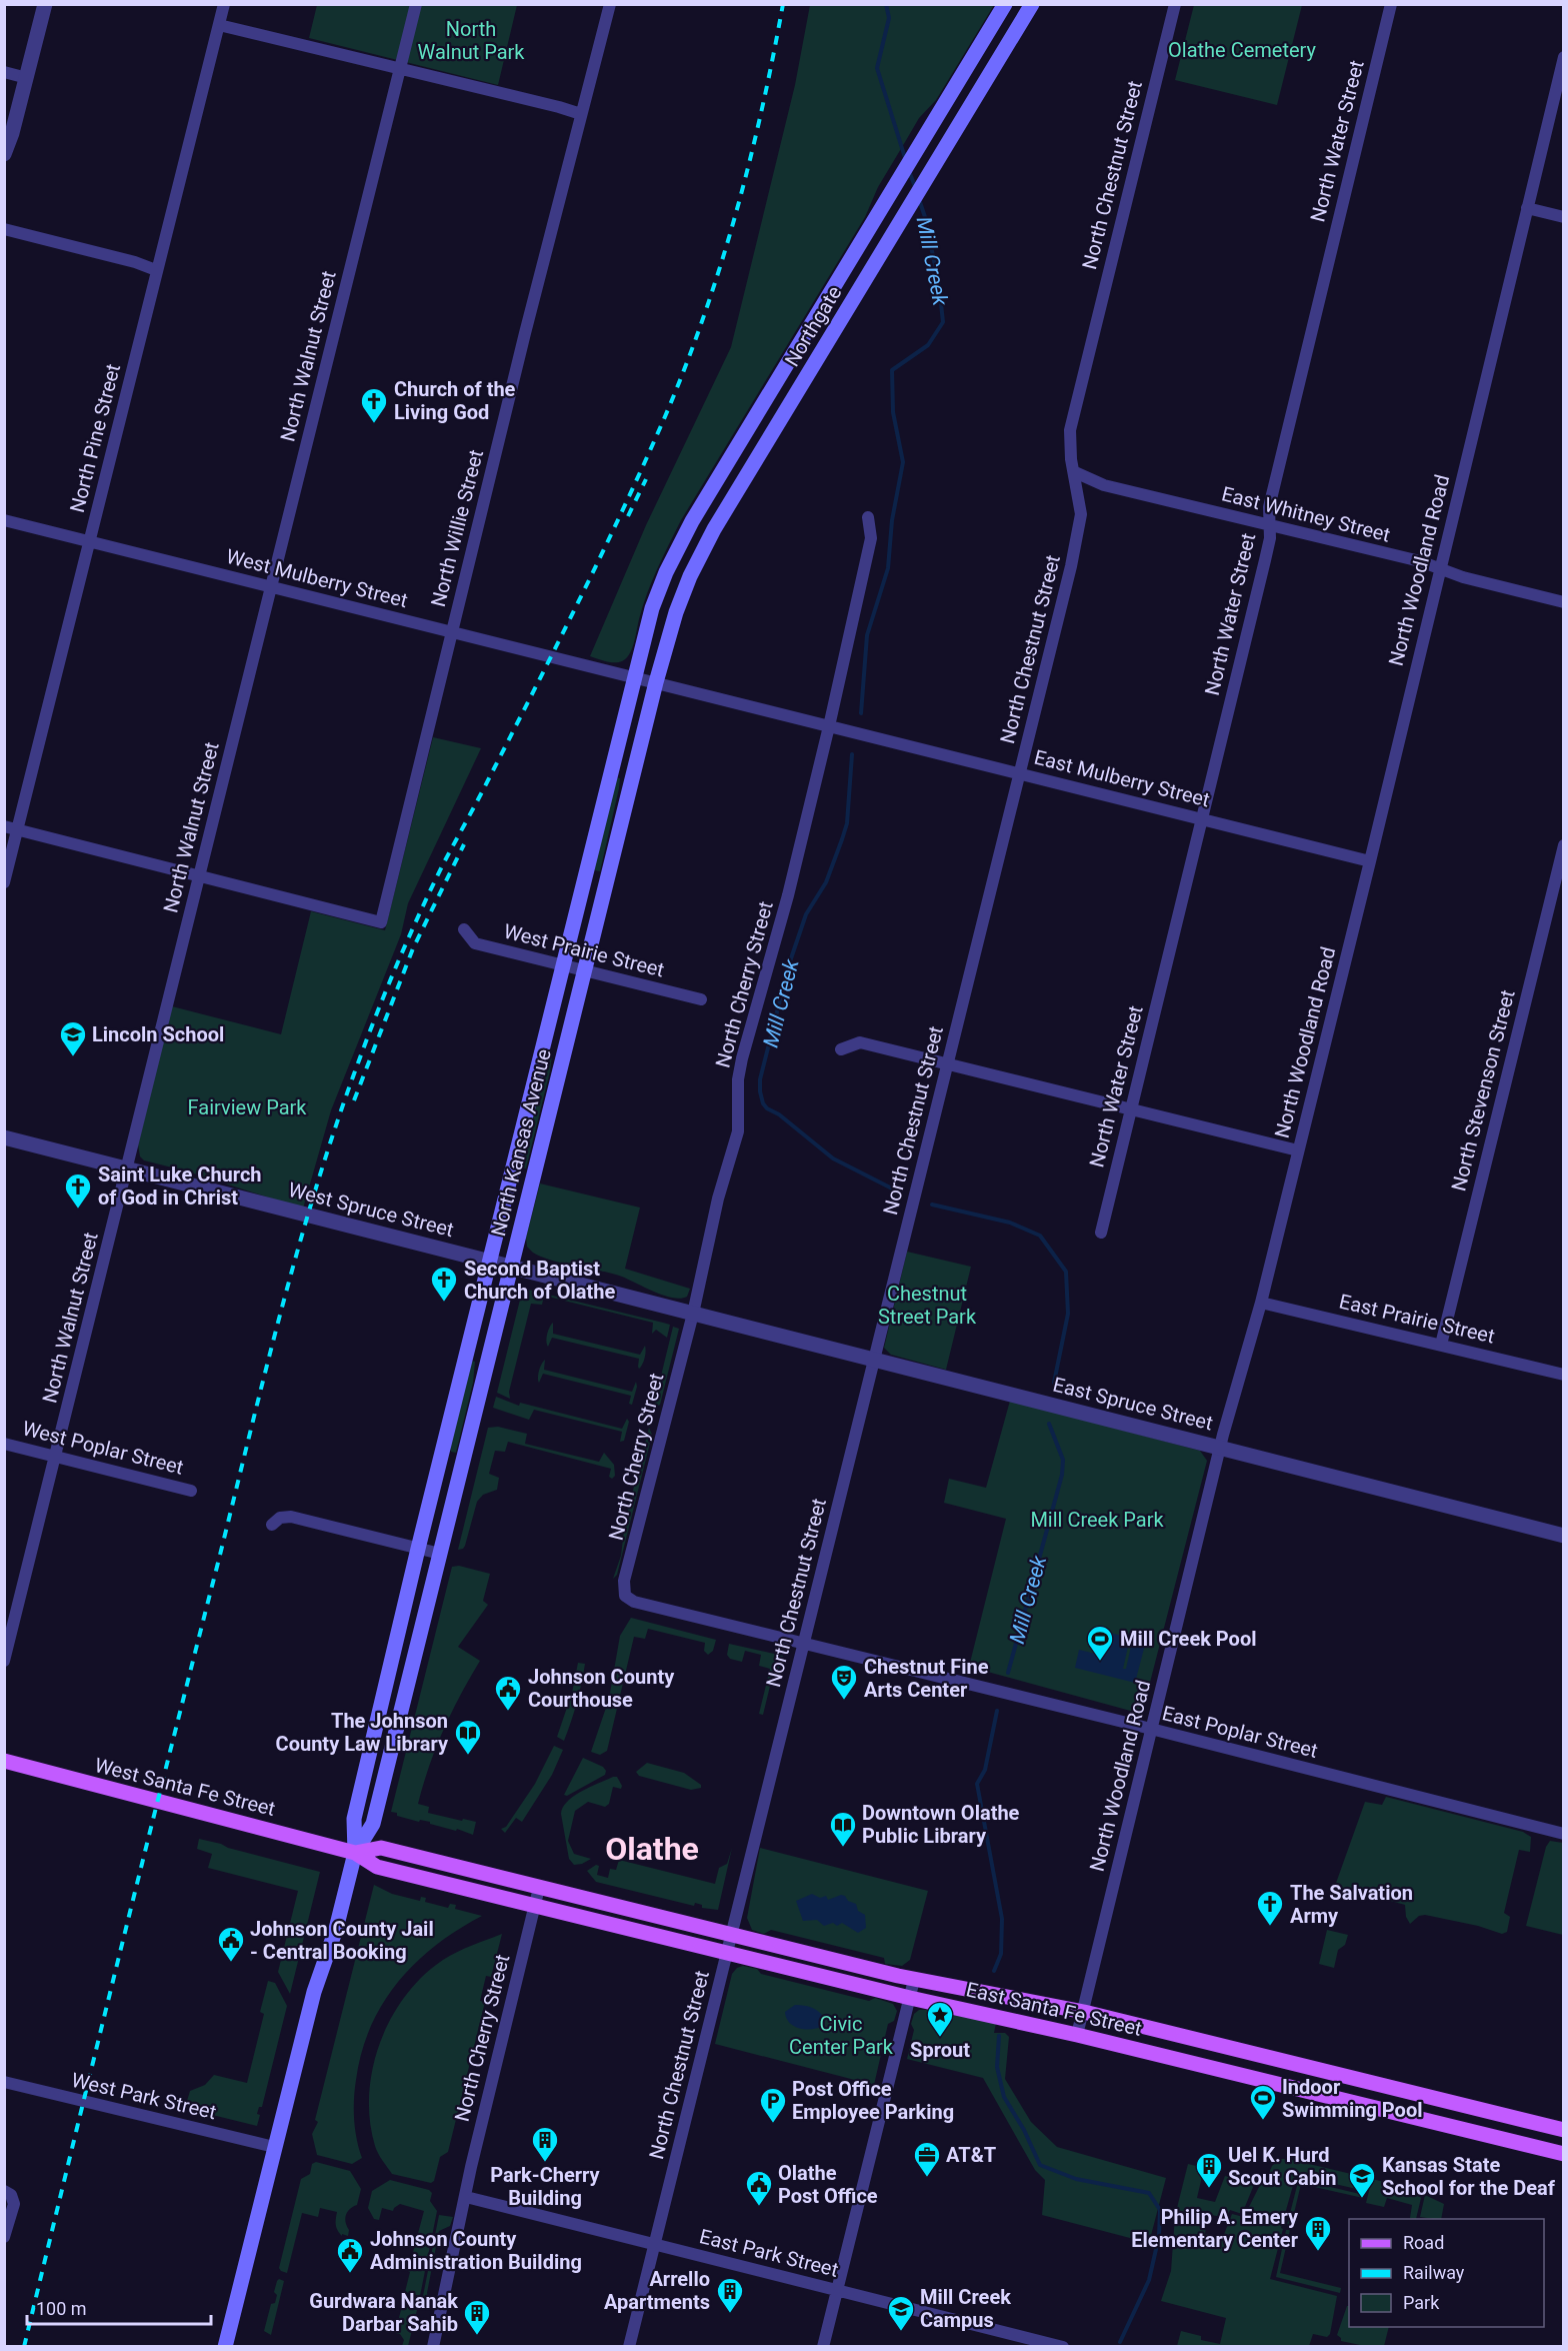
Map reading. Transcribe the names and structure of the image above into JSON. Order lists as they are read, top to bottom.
{
  "streets": {
    "main road": [
      "Northgate",
      "North Kansas Avenue",
      "West Santa Fe Street",
      "East Santa Fe Street"
    ],
    "street": [
      "North Water Street",
      "North Chestnut Street",
      "North Walnut Street",
      "North Pine Street",
      "East Whitney Street",
      "North Willie Street",
      "North Woodland Road",
      "West Mulberry Street",
      "East Mulberry Street",
      "West Prairie Street",
      "North Cherry Street",
      "North Stevenson Street",
      "West Spruce Street",
      "East Prairie Street",
      "East Spruce Street",
      "West Poplar Street",
      "East Poplar Street",
      "West Park Street",
      "East Park Street"
    ]
  },
  "crossings": [
    ["North Water Street", "East Whitney Street"],
    ["North Water Street", "East Mulberry Street"],
    ["North Chestnut Street", "East Whitney Street"],
    ["North Chestnut Street", "East Mulberry Street"],
    ["North Chestnut Street", "East Spruce Street"],
    ["North Chestnut Street", "East Poplar Street"],
    ["North Chestnut Street", "East Santa Fe Street"],
    ["North Chestnut Street", "East Park Street"],
    ["Northgate", "West Mulberry Street"],
    ["Northgate", "North Kansas Avenue"],
    ["North Walnut Street", "North Willie Street"],
    ["North Walnut Street", "West Mulberry Street"],
    ["North Walnut Street", "West Spruce Street"],
    ["North Walnut Street", "West Poplar Street"],
    ["North Pine Street", "West Mulberry Street"],
    ["East Whitney Street", "North Woodland Road"],
    ["North Willie Street", "West Mulberry Street"],
    ["North Woodland Road", "East Mulberry Street"],
    ["North Woodland Road", "East Prairie Street"],
    ["North Woodland Road", "East Spruce Street"],
    ["North Woodland Road", "East Poplar Street"],
    ["North Woodland Road", "East Santa Fe Street"],
    ["West Mulberry Street", "East Mulberry Street"],
    ["West Mulberry Street", "North Cherry Street"],
    ["West Mulberry Street", "North Kansas Avenue"],
    ["East Mulberry Street", "North Cherry Street"],
    ["West Prairie Street", "North Kansas Avenue"],
    ["North Cherry Street", "West Spruce Street"],
    ["North Cherry Street", "East Spruce Street"],
    ["North Cherry Street", "East Poplar Street"],
    ["North Cherry Street", "West Santa Fe Street"],
    ["North Cherry Street", "East Santa Fe Street"],
    ["North Cherry Street", "East Park Street"],
    ["North Stevenson Street", "East Prairie Street"],
    ["North Kansas Avenue", "West Spruce Street"],
    ["North Kansas Avenue", "West Santa Fe Street"],
    ["North Kansas Avenue", "West Park Street"],
    ["West Spruce Street", "East Spruce Street"],
    ["West Santa Fe Street", "East Santa Fe Street"]
  ],
  "districts": ["Olathe"],
  "water": ["Mill Creek"],
  "parks": [
    "North Walnut Park",
    "Olathe Cemetery",
    "Fairview Park",
    "Chestnut Street Park",
    "Mill Creek Park",
    "Civic Center Park"
  ],
  "places": {
    "church": [
      "Church of the Living God",
      "Saint Luke Church of God in Christ",
      "Second Baptist Church of Olathe",
      "The Salvation Army"
    ],
    "school or university": ["Lincoln School", "Kansas State School for the Deaf", "Mill Creek Campus"],
    "sports": ["Mill Creek Pool", "Indoor Swimming Pool"],
    "theatre": ["Chestnut Fine Arts Center"],
    "public building": [
      "Johnson County Courthouse",
      "Johnson County Jail - Central Booking",
      "Olathe Post Office",
      "Johnson County Administration Building"
    ],
    "library": ["The Johnson County Law Library", "Downtown Olathe Public Library"],
    "place": ["Sprout"],
    "parking": ["Post Office Employee Parking"],
    "building": [
      "Park-Cherry Building",
      "Uel K. Hurd Scout Cabin",
      "Philip A. Emery Elementary Center",
      "Arrello Apartments",
      "Gurdwara Nanak Darbar Sahib"
    ],
    "office": ["AT&T"]
  },
  "legend": ["Road", "Railway", "Park"],
  "scale_bar": "100 m"
}
